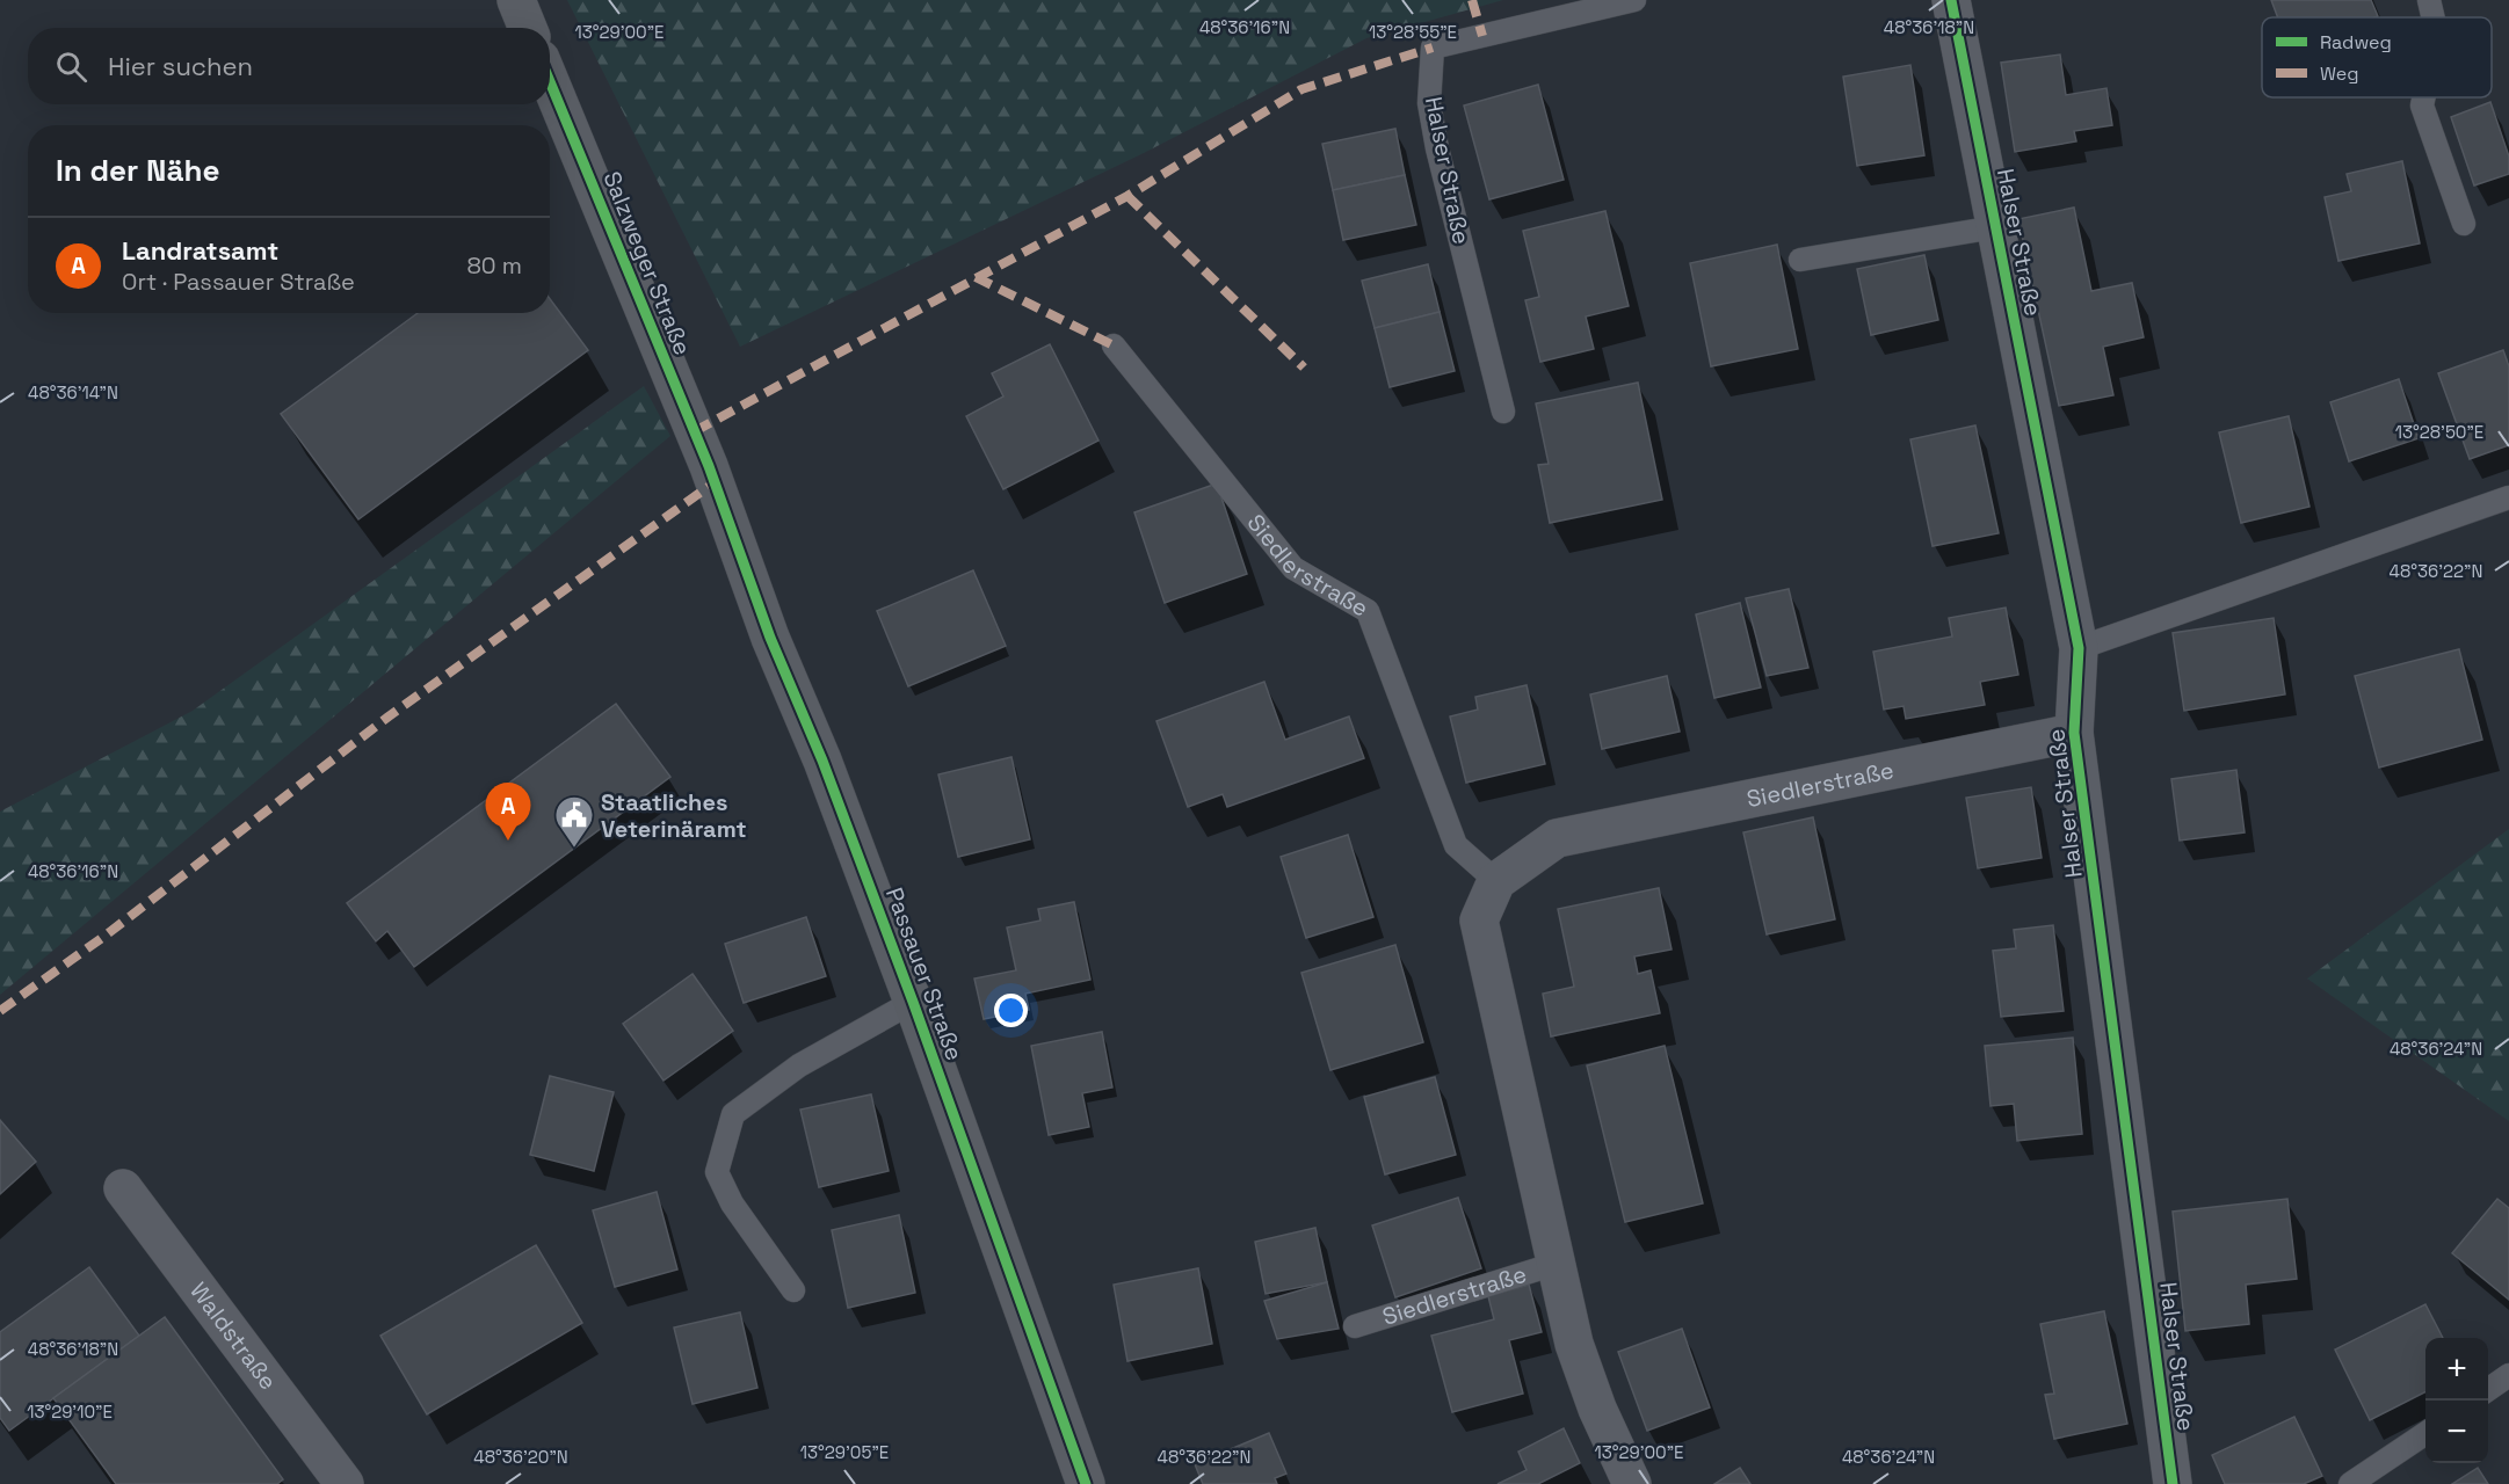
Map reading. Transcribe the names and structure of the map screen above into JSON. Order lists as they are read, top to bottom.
{
  "streets": {
    "street": [
      "Halser Straße",
      "Salzweger Straße",
      "Siedlerstraße",
      "Passauer Straße",
      "Waldstraße"
    ]
  },
  "crossings": [
    ["Halser Straße", "Siedlerstraße"],
    ["Salzweger Straße", "Passauer Straße"]
  ],
  "places": {
    "public building": ["Staatliches Veterinäramt"]
  },
  "legend": ["Radweg", "Weg"],
  "page": {
    "search": "Hier suchen",
    "heading": "In der Nähe",
    "list": [
      {
        "mark": "A",
        "name": "Landratsamt",
        "note": "Ort · Passauer Straße",
        "value": "80 m"
      }
    ],
    "pins": "A",
    "map_buttons": ["+", "−"]
  },
  "coordinates": [
    "48°36'16\"N",
    "48°36'18\"N",
    "13°29'00\"E",
    "13°28'55\"E",
    "48°36'14\"N",
    "13°28'50\"E",
    "48°36'22\"N",
    "48°36'24\"N",
    "13°29'10\"E",
    "13°29'05\"E",
    "48°36'20\"N"
  ]
}
